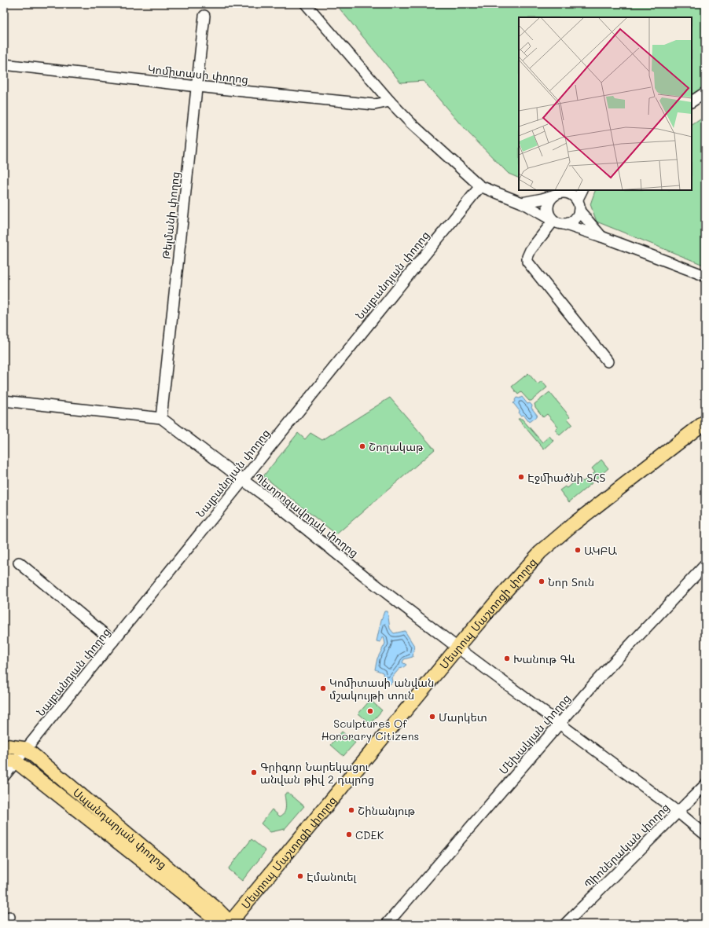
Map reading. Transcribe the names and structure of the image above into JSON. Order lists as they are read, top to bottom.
{
  "streets": {
    "main road": ["Մեսրոպ Մաշտոցի փողոց", "Սպանդարյան փողոց"],
    "street": [
      "Կոմիտասի փողոց",
      "Թելմանի փողոց",
      "Նալբանդյան փողոց",
      "Պետրոզավոդսկ փողոց",
      "Մեխակյան փողոց",
      "Պիոներական փողոց"
    ]
  },
  "crossings": [
    ["Կոմիտասի փողոց", "Թելմանի փողոց"],
    ["Թելմանի փողոց", "Պետրոզավոդսկ փողոց"],
    ["Նալբանդյան փողոց", "Պետրոզավոդսկ փողոց"],
    ["Նալբանդյան փողոց", "Սպանդարյան փողոց"],
    ["Պետրոզավոդսկ փողոց", "Մեսրոպ Մաշտոցի փողոց"],
    ["Պետրոզավոդսկ փողոց", "Մեխակյան փողոց"],
    ["Պետրոզավոդսկ փողոց", "Պիոներական փողոց"],
    ["Մեսրոպ Մաշտոցի փողոց", "Սպանդարյան փողոց"]
  ],
  "places": [
    "Շողակաթ",
    "Էջմիածնի ՏՀՏ",
    "ԱԿԲԱ",
    "Նոր Տուն",
    "Խանութ Գև",
    "Կոմիտասի անվան մշակույթի տուն",
    "Sculptures Of Honorary Citizens",
    "Մարկետ",
    "Գրիգոր Նարեկացու անվան թիվ 2 դպրոց",
    "Շինանյութ",
    "CDEK",
    "Էմանուել"
  ]
}
